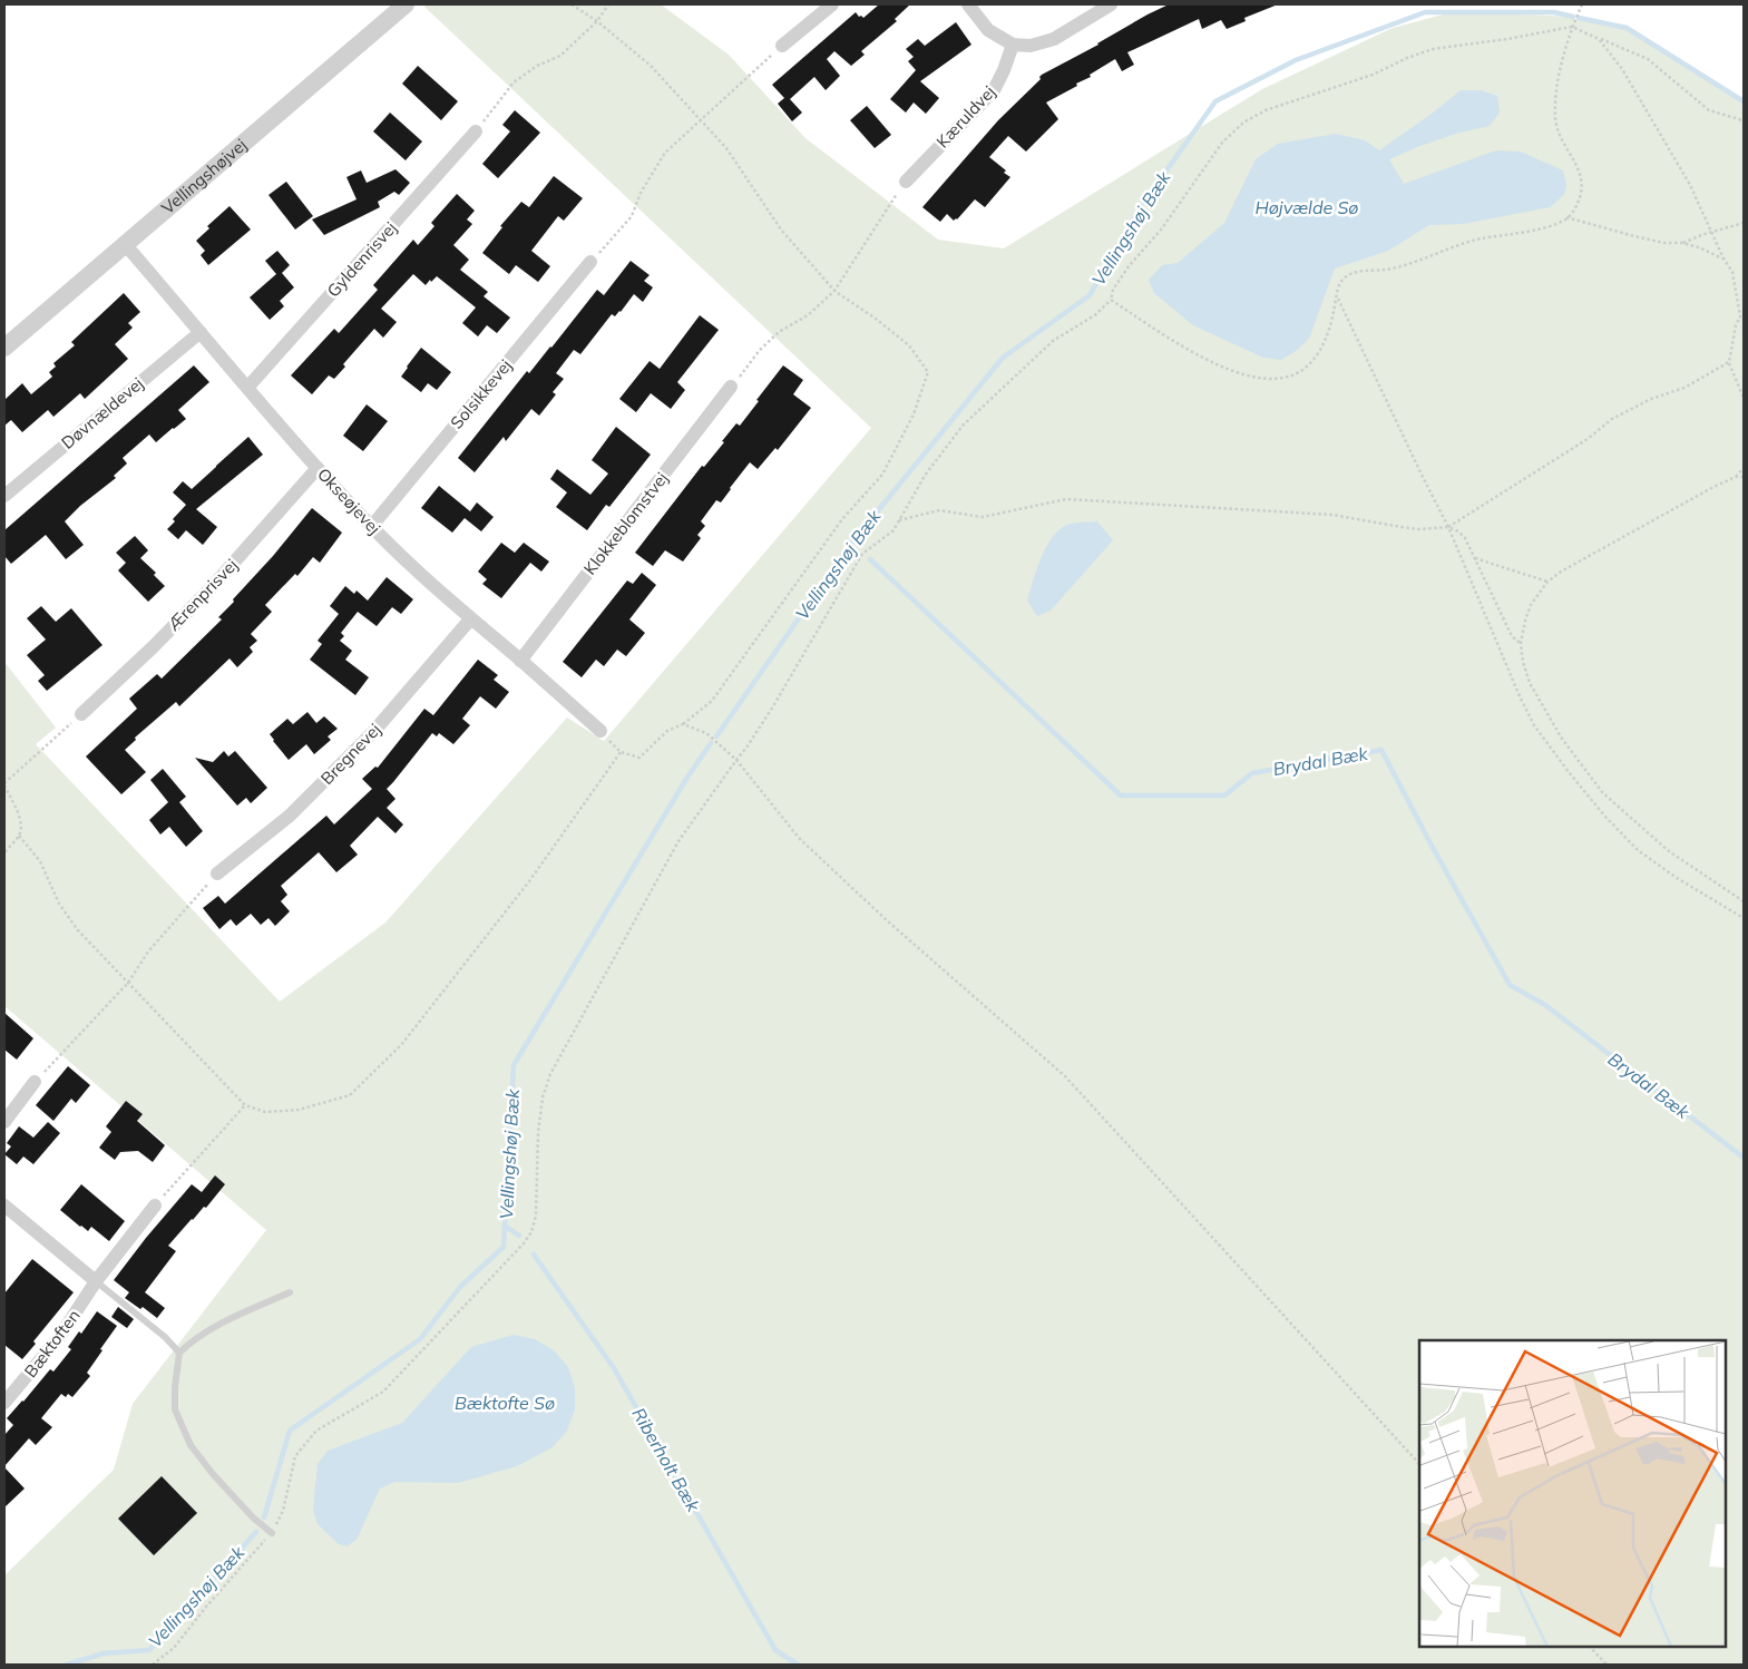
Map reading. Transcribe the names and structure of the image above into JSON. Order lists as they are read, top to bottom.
{
  "streets": {
    "street": [
      "Kæruldvej",
      "Vellingshøjvej",
      "Gyldenrisvej",
      "Solsikkevej",
      "Døvnældevej",
      "Okseøjevej",
      "Klokkeblomstvej",
      "Ærenprisvej",
      "Bregnevej",
      "Bæktoften"
    ]
  },
  "crossings": [
    ["Vellingshøjvej", "Okseøjevej"],
    ["Gyldenrisvej", "Okseøjevej"],
    ["Solsikkevej", "Okseøjevej"],
    ["Døvnældevej", "Okseøjevej"],
    ["Okseøjevej", "Klokkeblomstvej"],
    ["Okseøjevej", "Ærenprisvej"],
    ["Okseøjevej", "Bregnevej"]
  ],
  "water": [
    "Højvælde Sø",
    "Vellingshøj Bæk",
    "Brydal Bæk",
    "Bæktofte Sø",
    "Riberholt Bæk"
  ]
}
